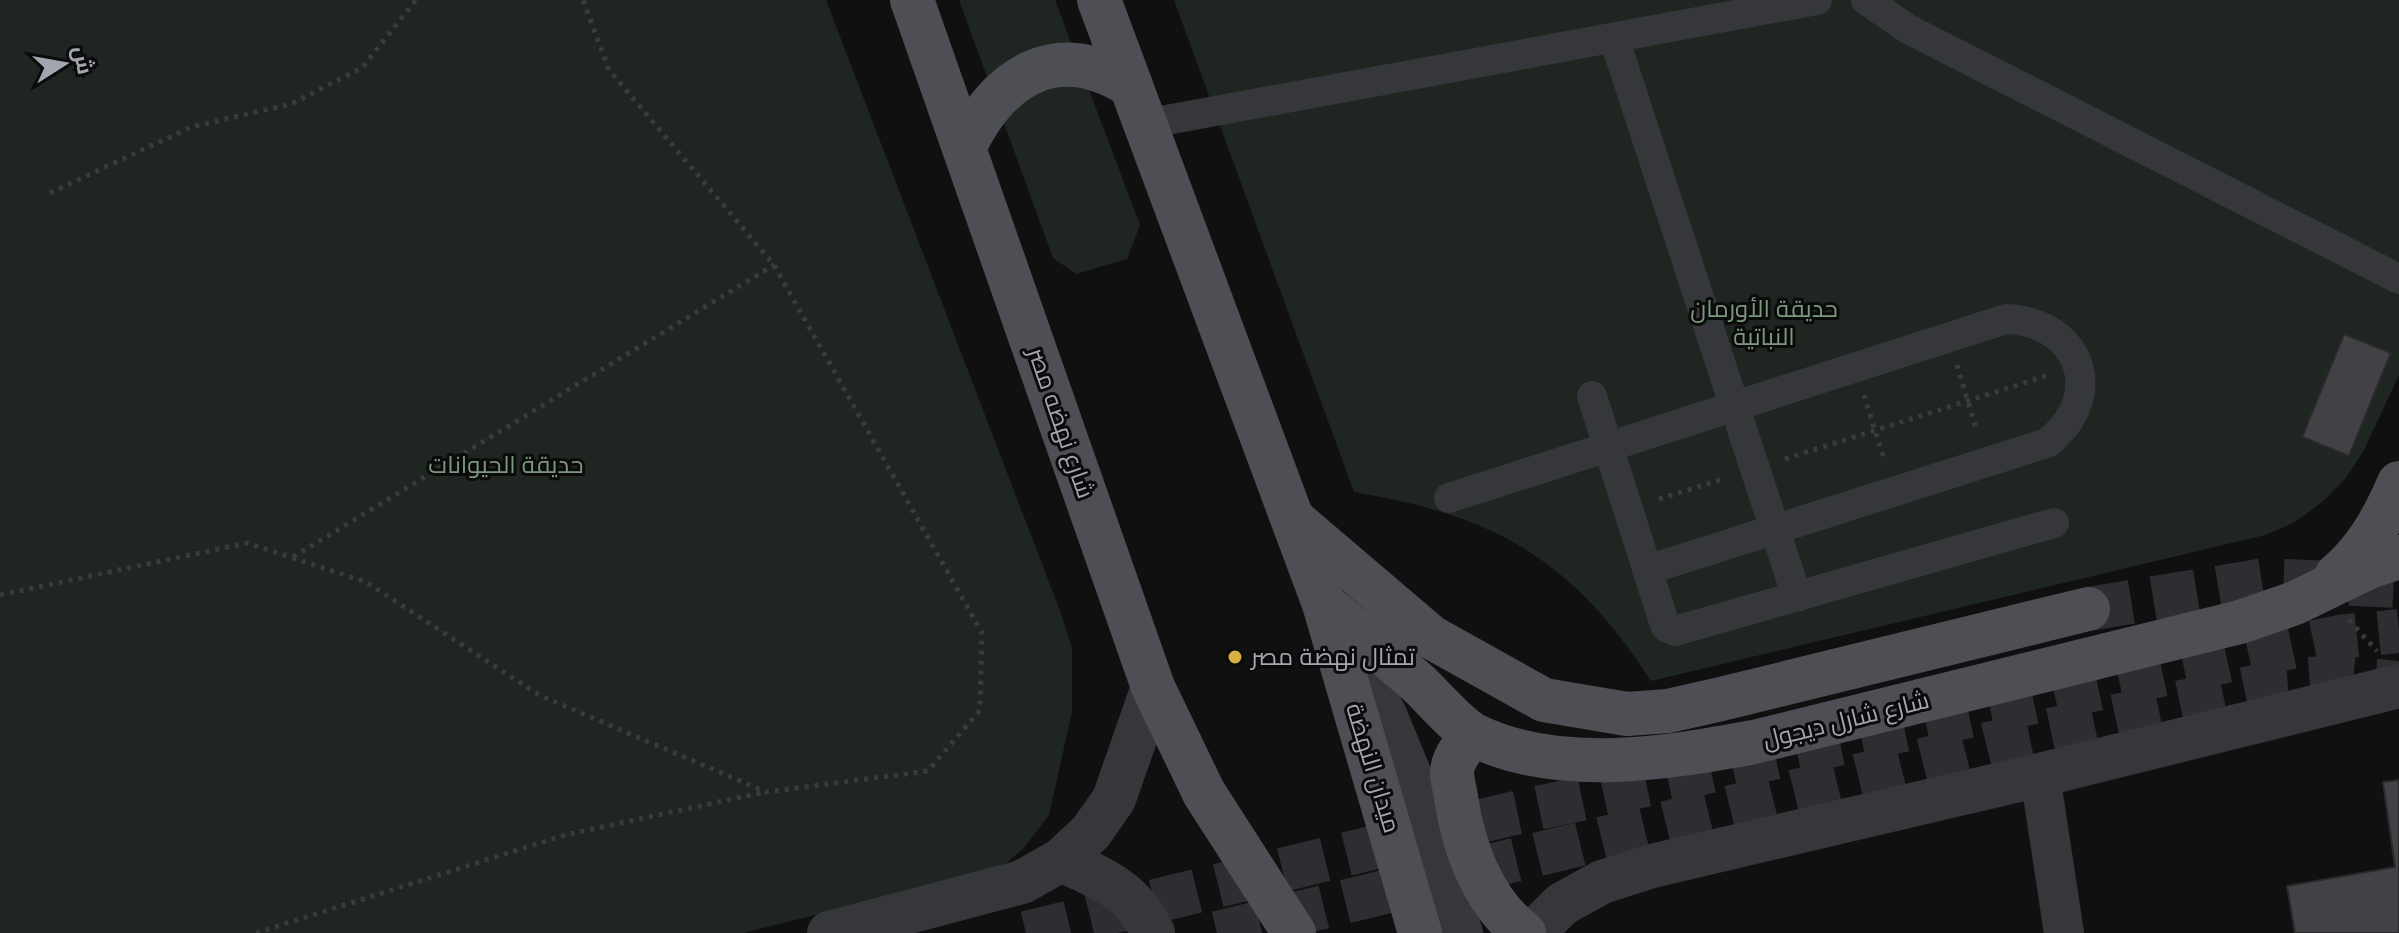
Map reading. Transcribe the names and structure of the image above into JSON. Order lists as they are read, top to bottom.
{
  "streets": {
    "main road": ["شارع نهضه مصر", "شارع شارل ديجول", "ميدان النهضة"]
  },
  "crossings": [
    ["شارع شارل ديجول", "ميدان النهضة"]
  ],
  "parks": ["حديقة الأورمان النباتية", "حديقة الحيوانات"],
  "places": ["تمثال نهضة مصر"],
  "north": "right"
}
